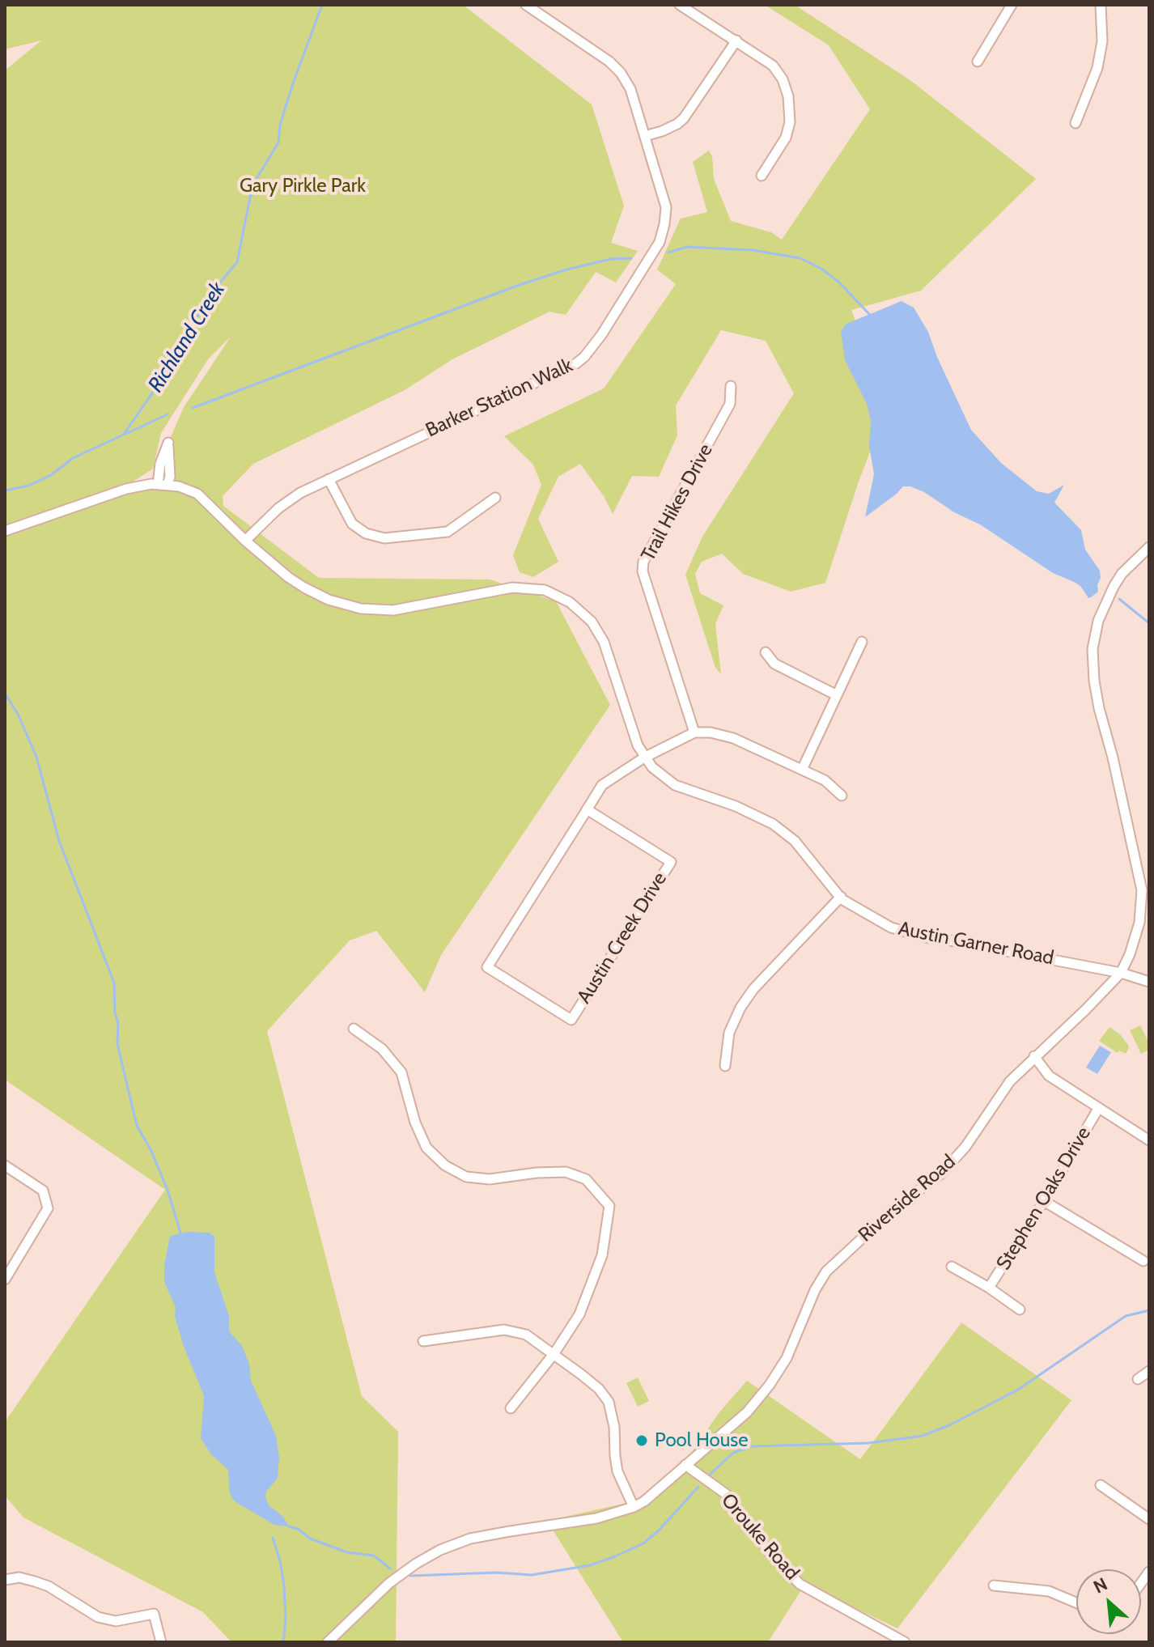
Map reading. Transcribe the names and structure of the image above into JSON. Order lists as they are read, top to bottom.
{
  "streets": {
    "street": [
      "Barker Station Walk",
      "Trail Hikes Drive",
      "Austin Creek Drive",
      "Austin Garner Road",
      "Riverside Road",
      "Stephen Oaks Drive",
      "Orouke Road"
    ]
  },
  "crossings": [
    ["Barker Station Walk", "Austin Garner Road"],
    ["Trail Hikes Drive", "Austin Creek Drive"],
    ["Austin Creek Drive", "Austin Garner Road"],
    ["Austin Garner Road", "Riverside Road"],
    ["Riverside Road", "Orouke Road"]
  ],
  "water": ["Richland Creek"],
  "parks": ["Gary Pirkle Park"],
  "places": ["Pool House"],
  "north": "top left"
}
